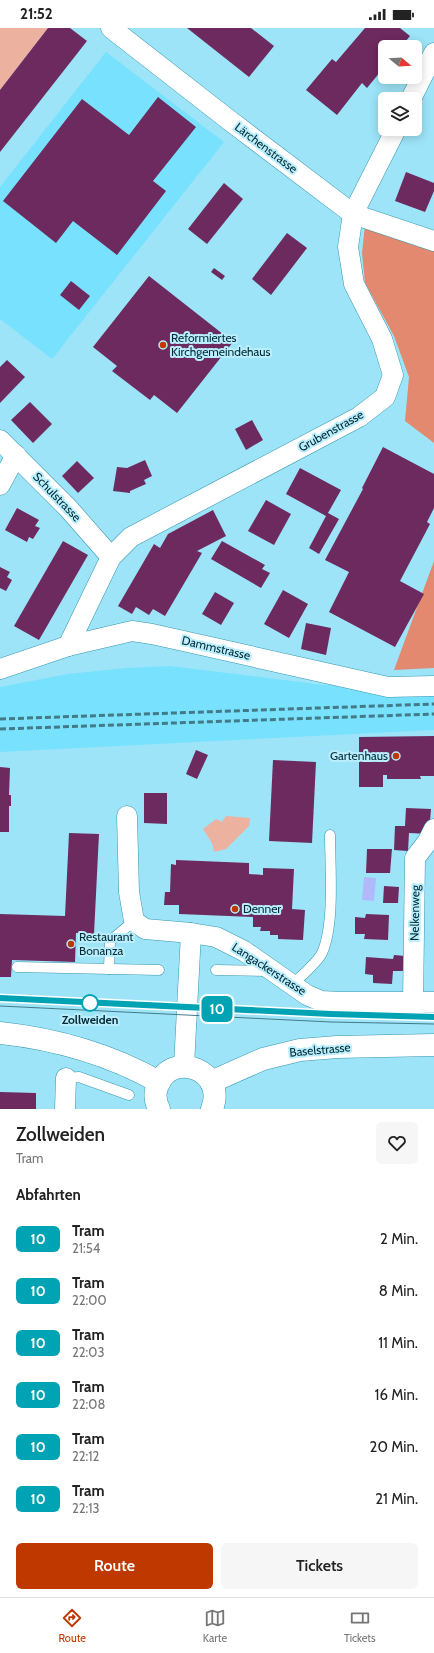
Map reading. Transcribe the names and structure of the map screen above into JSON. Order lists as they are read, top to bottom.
{
  "streets": {
    "main road": ["Baselstrasse"],
    "street": [
      "Lärchenstrasse",
      "Grubenstrasse",
      "Schulstrasse",
      "Dammstrasse",
      "Nelkenweg",
      "Langackerstrasse"
    ]
  },
  "crossings": [
    ["Lärchenstrasse", "Grubenstrasse"],
    ["Grubenstrasse", "Schulstrasse"],
    ["Grubenstrasse", "Dammstrasse"],
    ["Nelkenweg", "Langackerstrasse"]
  ],
  "places": [
    "Reformiertes Kirchgemeindehaus",
    "Gartenhaus",
    "Denner",
    "Restaurant Bonanza",
    "Zollweiden"
  ],
  "lines": ["tram line 10"],
  "north": "right",
  "page": {
    "status": "21:52",
    "on_map": "10",
    "heading": [
      ["Zollweiden", "Tram"],
      "Abfahrten"
    ],
    "list": [
      {
        "mark": "10",
        "name": "Tram",
        "note": "21:54",
        "value": "2 Min."
      },
      {
        "mark": "10",
        "name": "Tram",
        "note": "22:00",
        "value": "8 Min."
      },
      {
        "mark": "10",
        "name": "Tram",
        "note": "22:03",
        "value": "11 Min."
      },
      {
        "mark": "10",
        "name": "Tram",
        "note": "22:08",
        "value": "16 Min."
      },
      {
        "mark": "10",
        "name": "Tram",
        "note": "22:12",
        "value": "20 Min."
      },
      {
        "mark": "10",
        "name": "Tram",
        "note": "22:13",
        "value": "21 Min."
      }
    ],
    "buttons": ["Route", "Tickets"],
    "tabs": ["Route", "Karte", "Tickets"]
  }
}
